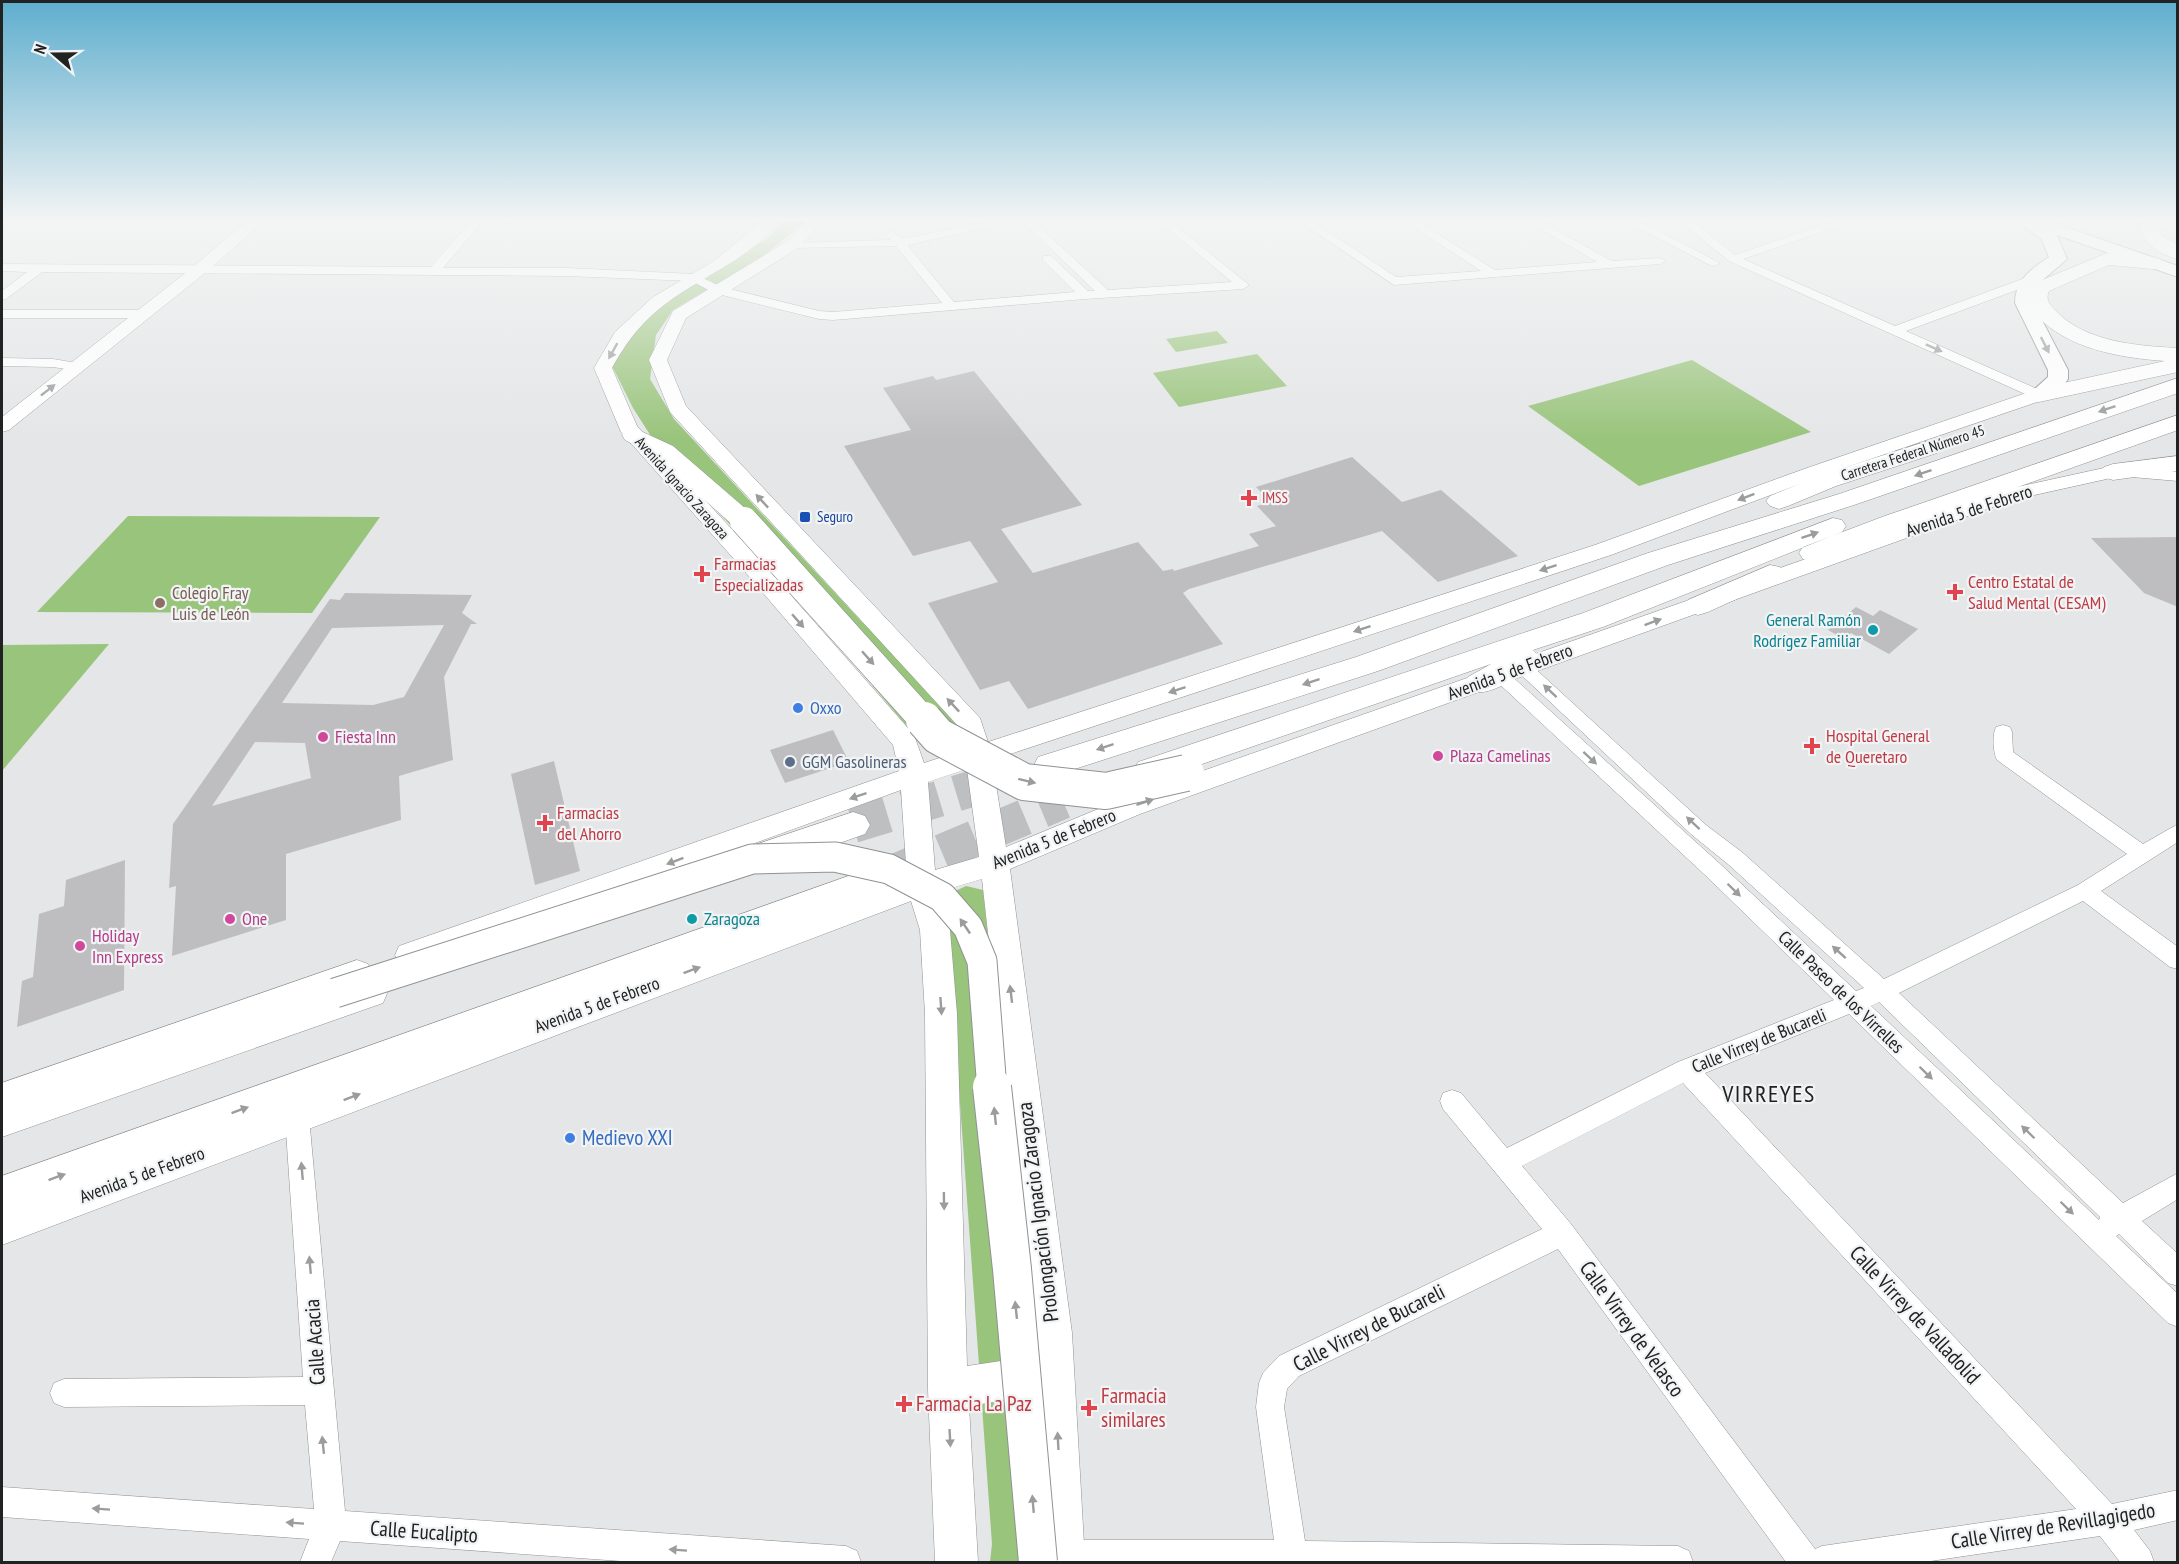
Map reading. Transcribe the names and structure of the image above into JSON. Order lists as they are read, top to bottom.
{
  "streets": {
    "highway": ["Carretera Federal Número 45", "Avenida 5 de Febrero"],
    "main road": ["Avenida Ignacio Zaragoza", "Prolongación Ignacio Zaragoza"],
    "street": [
      "Calle Paseo de los Virrelles",
      "Calle Virrey de Bucareli",
      "Calle Virrey de Valladolid",
      "Calle Virrey de Velasco",
      "Calle Acacia",
      "Calle Virrey de Revillagigedo",
      "Calle Eucalipto"
    ]
  },
  "crossings": [
    ["Avenida Ignacio Zaragoza", "Avenida 5 de Febrero"],
    ["Avenida 5 de Febrero", "Calle Paseo de los Virrelles"],
    ["Avenida 5 de Febrero", "Prolongación Ignacio Zaragoza"],
    ["Avenida 5 de Febrero", "Calle Acacia"],
    ["Calle Paseo de los Virrelles", "Calle Virrey de Bucareli"],
    ["Calle Virrey de Bucareli", "Calle Virrey de Valladolid"],
    ["Calle Virrey de Bucareli", "Calle Virrey de Velasco"],
    ["Calle Virrey de Valladolid", "Calle Virrey de Revillagigedo"],
    ["Calle Acacia", "Calle Eucalipto"]
  ],
  "one_way": ["Calle Acacia"],
  "districts": ["VIRREYES"],
  "places": {
    "health": [
      "IMSS",
      "Farmacias Especializadas",
      "Centro Estatal de Salud Mental (CESAM)",
      "Hospital General de Queretaro",
      "Farmacias del Ahorro",
      "Farmacia La Paz",
      "Farmacia similares"
    ],
    "transit": ["Seguro"],
    "other": [
      "Colegio Fray Luis de León",
      "General Ramón Rodrígez Familiar",
      "Oxxo",
      "Fiesta Inn",
      "Plaza Camelinas",
      "GGM Gasolineras",
      "One",
      "Zaragoza",
      "Holiday Inn Express",
      "Medievo XXI"
    ]
  },
  "north": "left"
}
